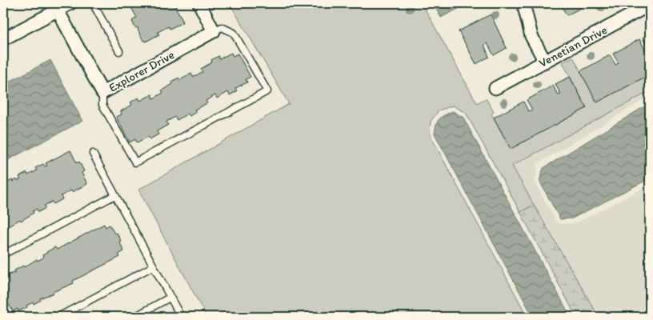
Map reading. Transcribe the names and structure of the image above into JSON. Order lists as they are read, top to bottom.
{
  "streets": {
    "street": ["Venetian Drive", "Explorer Drive"]
  }
}
